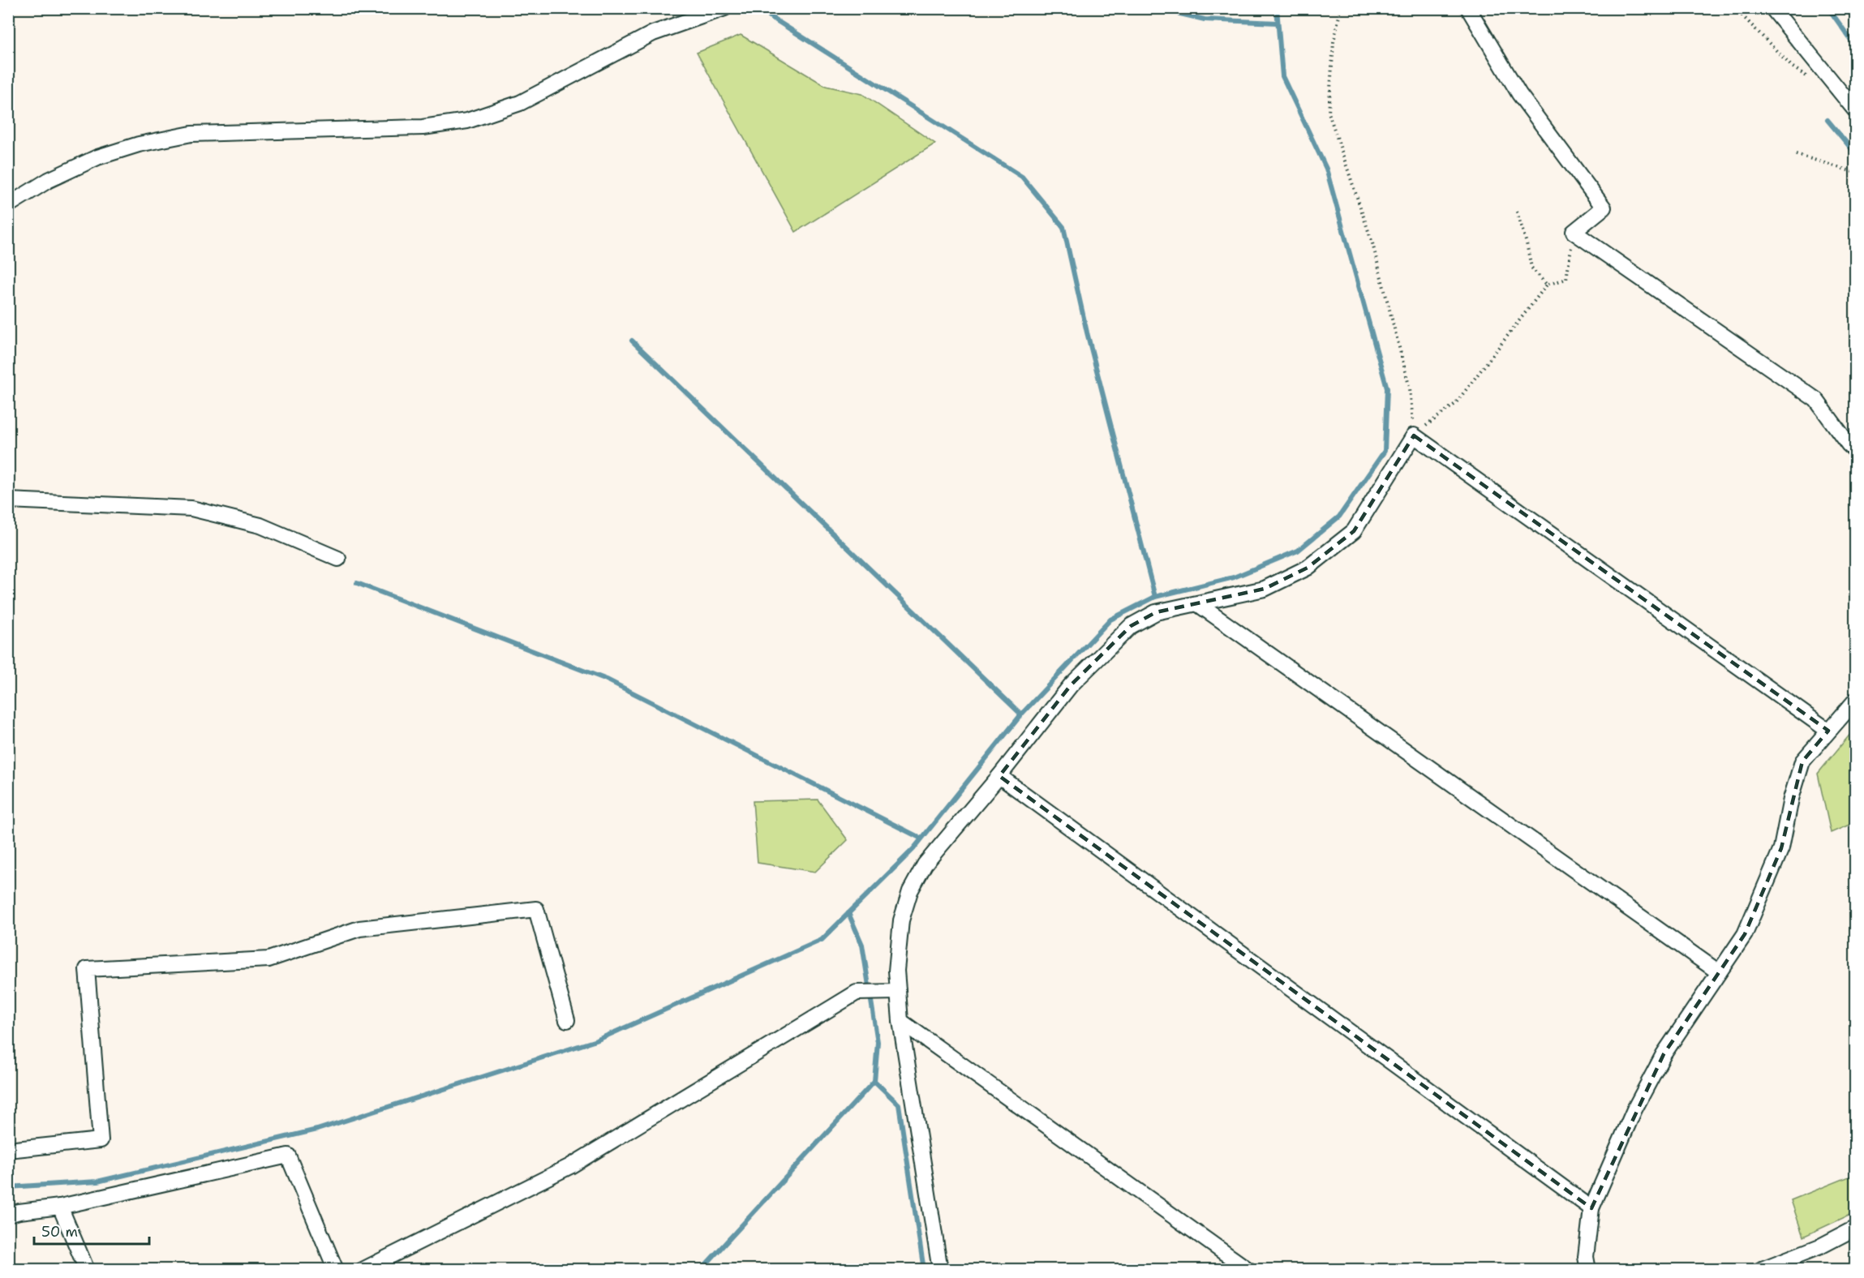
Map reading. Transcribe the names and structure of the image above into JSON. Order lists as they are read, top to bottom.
{
  "scale_bar": "50 m"
}
